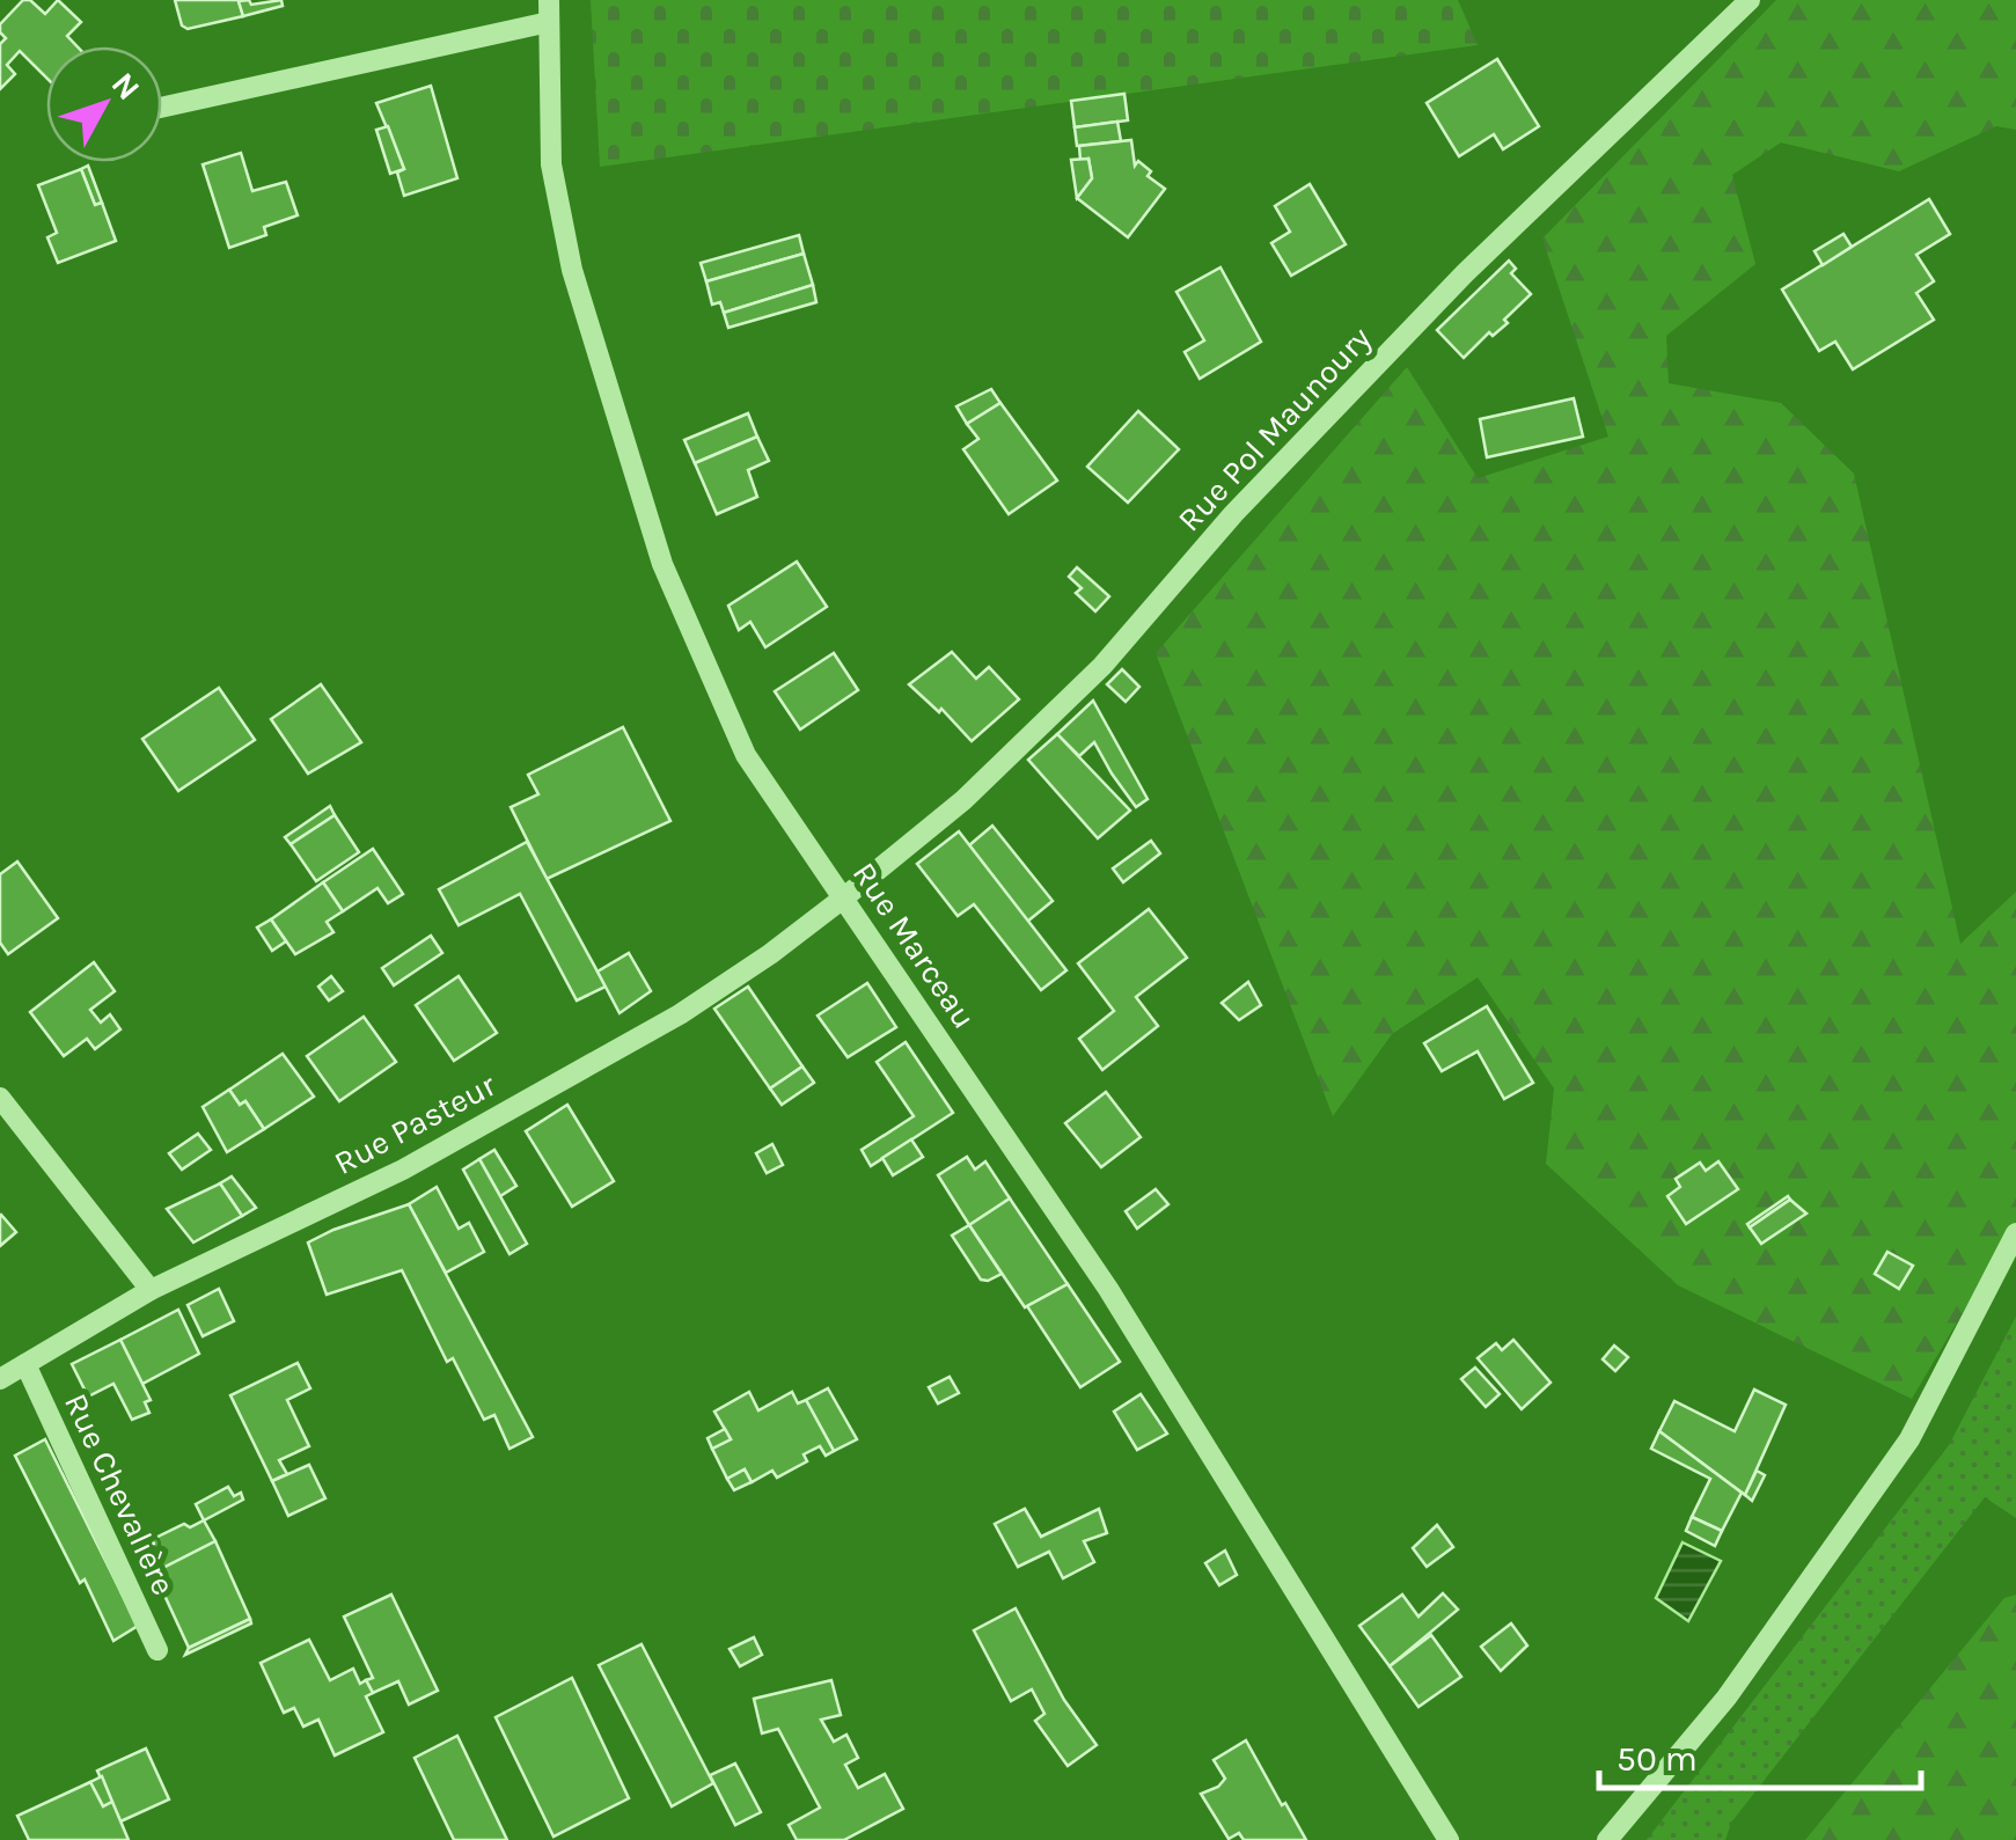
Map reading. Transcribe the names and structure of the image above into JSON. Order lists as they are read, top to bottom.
{
  "streets": {
    "street": [
      "Rue Pol Maunoury",
      "Rue Marceau",
      "Rue Pasteur",
      "Rue Chevalière"
    ]
  },
  "crossings": [
    ["Rue Pol Maunoury", "Rue Marceau"],
    ["Rue Pol Maunoury", "Rue Pasteur"],
    ["Rue Marceau", "Rue Pasteur"],
    ["Rue Pasteur", "Rue Chevalière"]
  ],
  "scale_bar": "50 m",
  "north": "top right"
}
